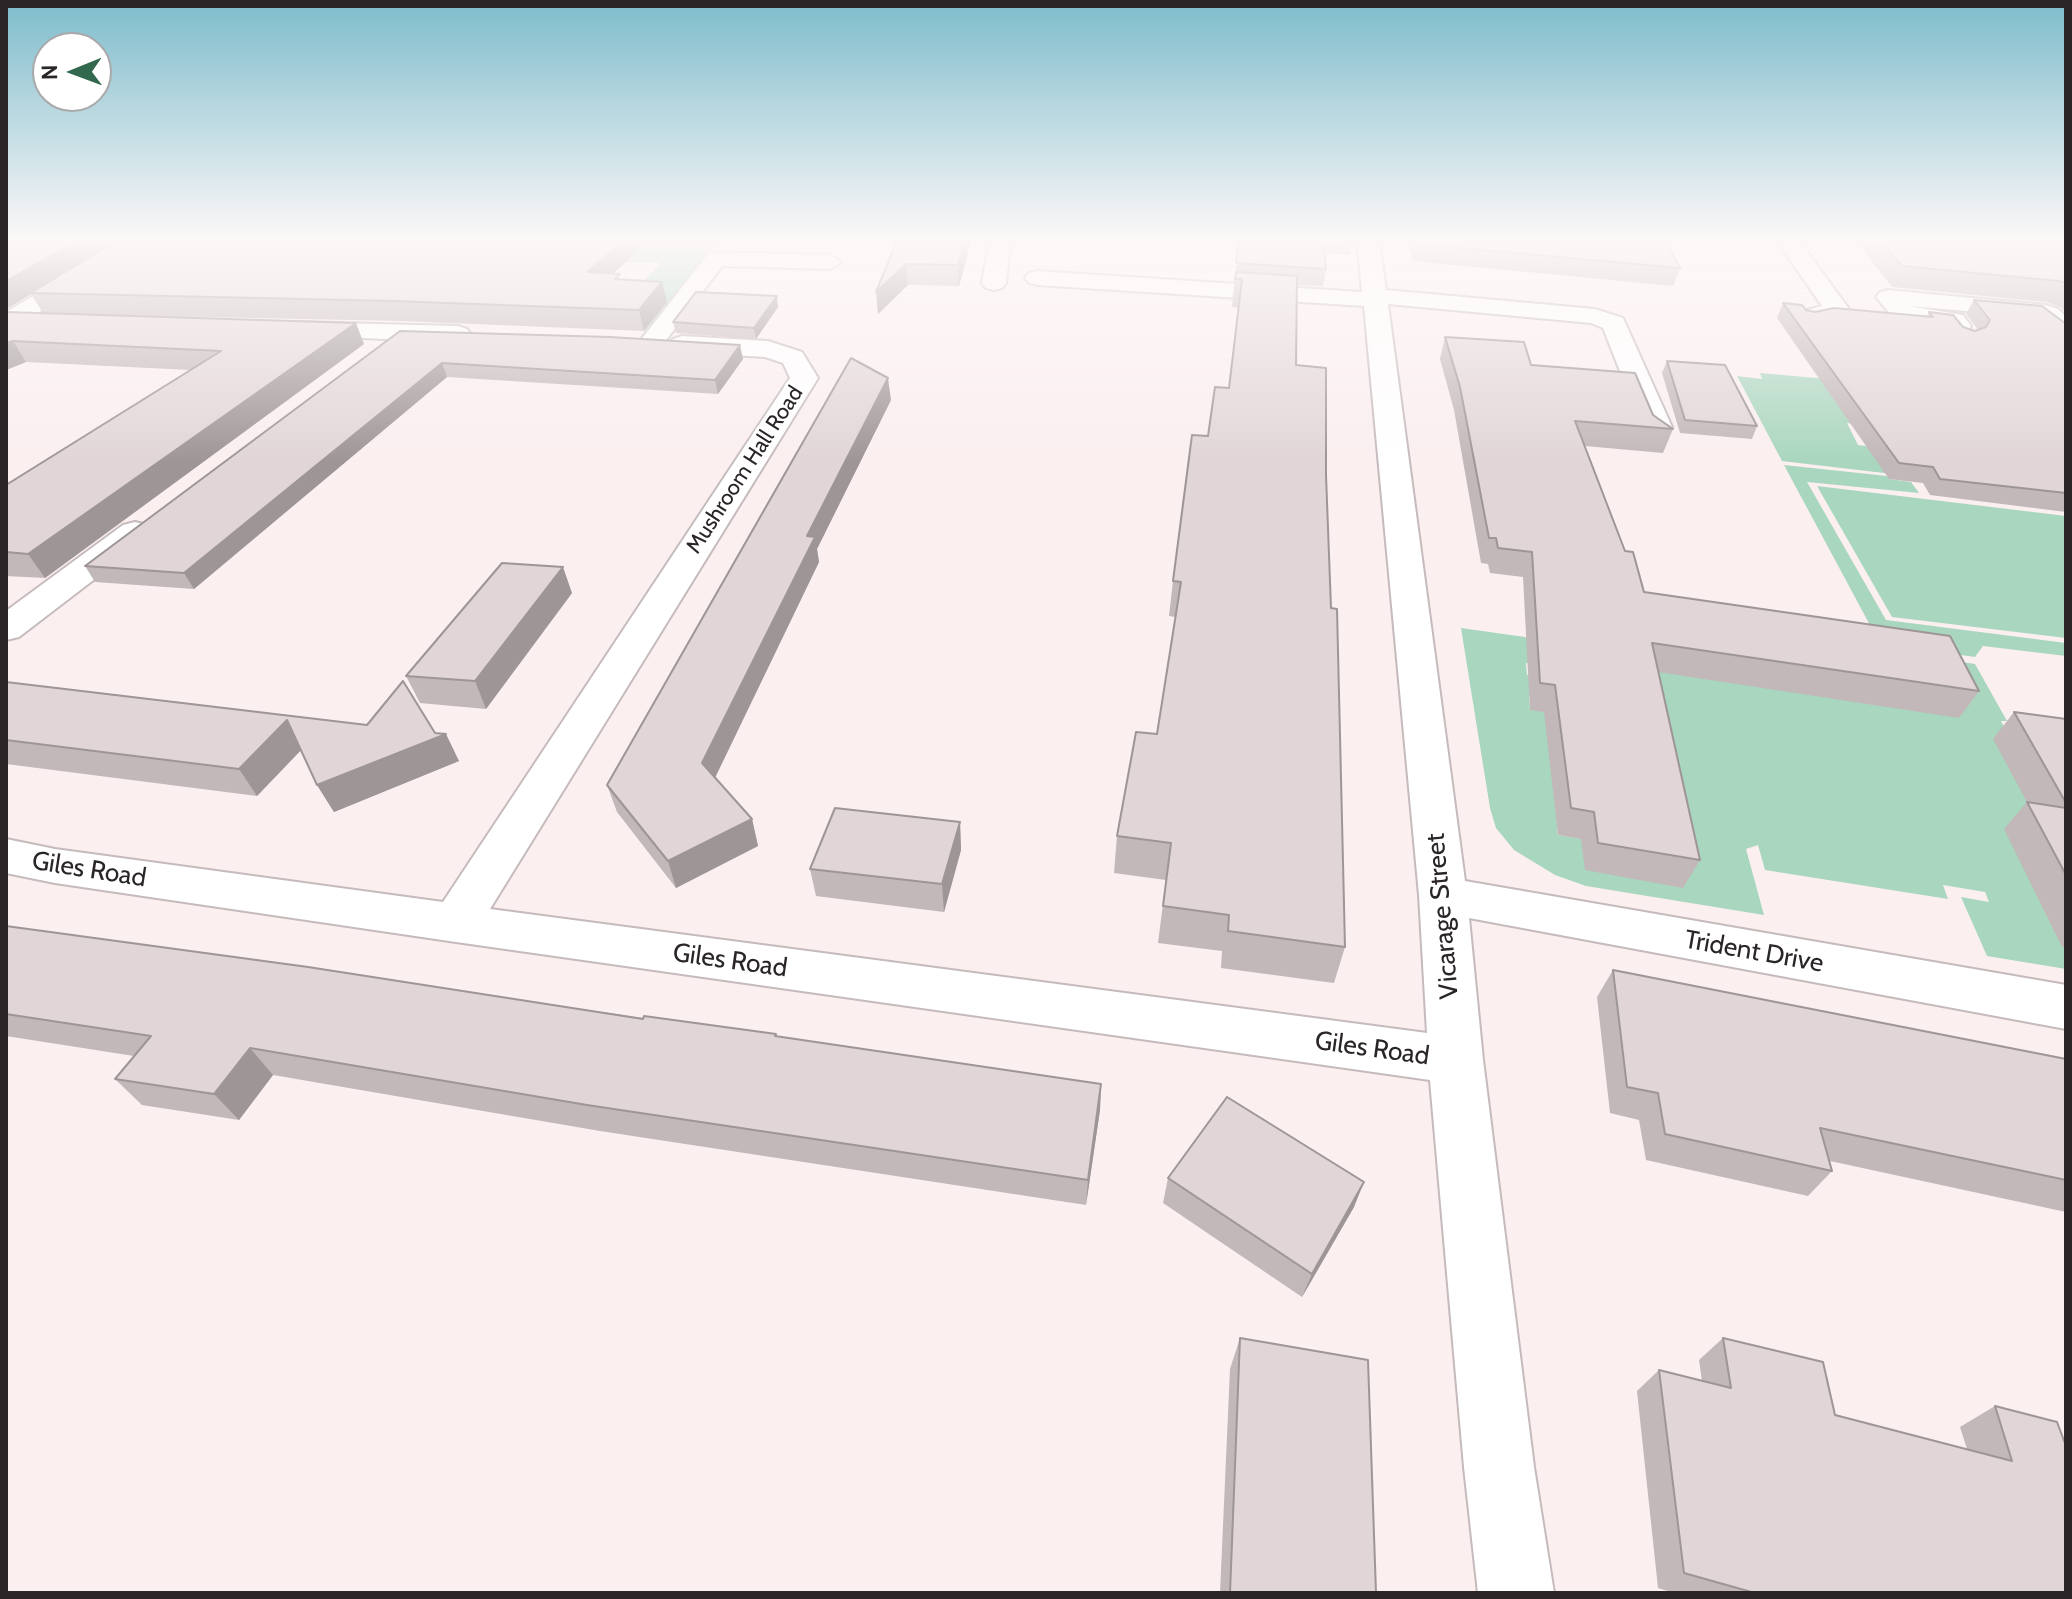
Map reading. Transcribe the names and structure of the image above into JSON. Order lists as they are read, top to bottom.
{
  "streets": {
    "street": [
      "Mushroom Hall Road",
      "Giles Road",
      "Vicarage Street",
      "Trident Drive"
    ]
  },
  "crossings": [
    ["Mushroom Hall Road", "Giles Road"],
    ["Giles Road", "Vicarage Street"],
    ["Vicarage Street", "Trident Drive"]
  ],
  "north": "left"
}
